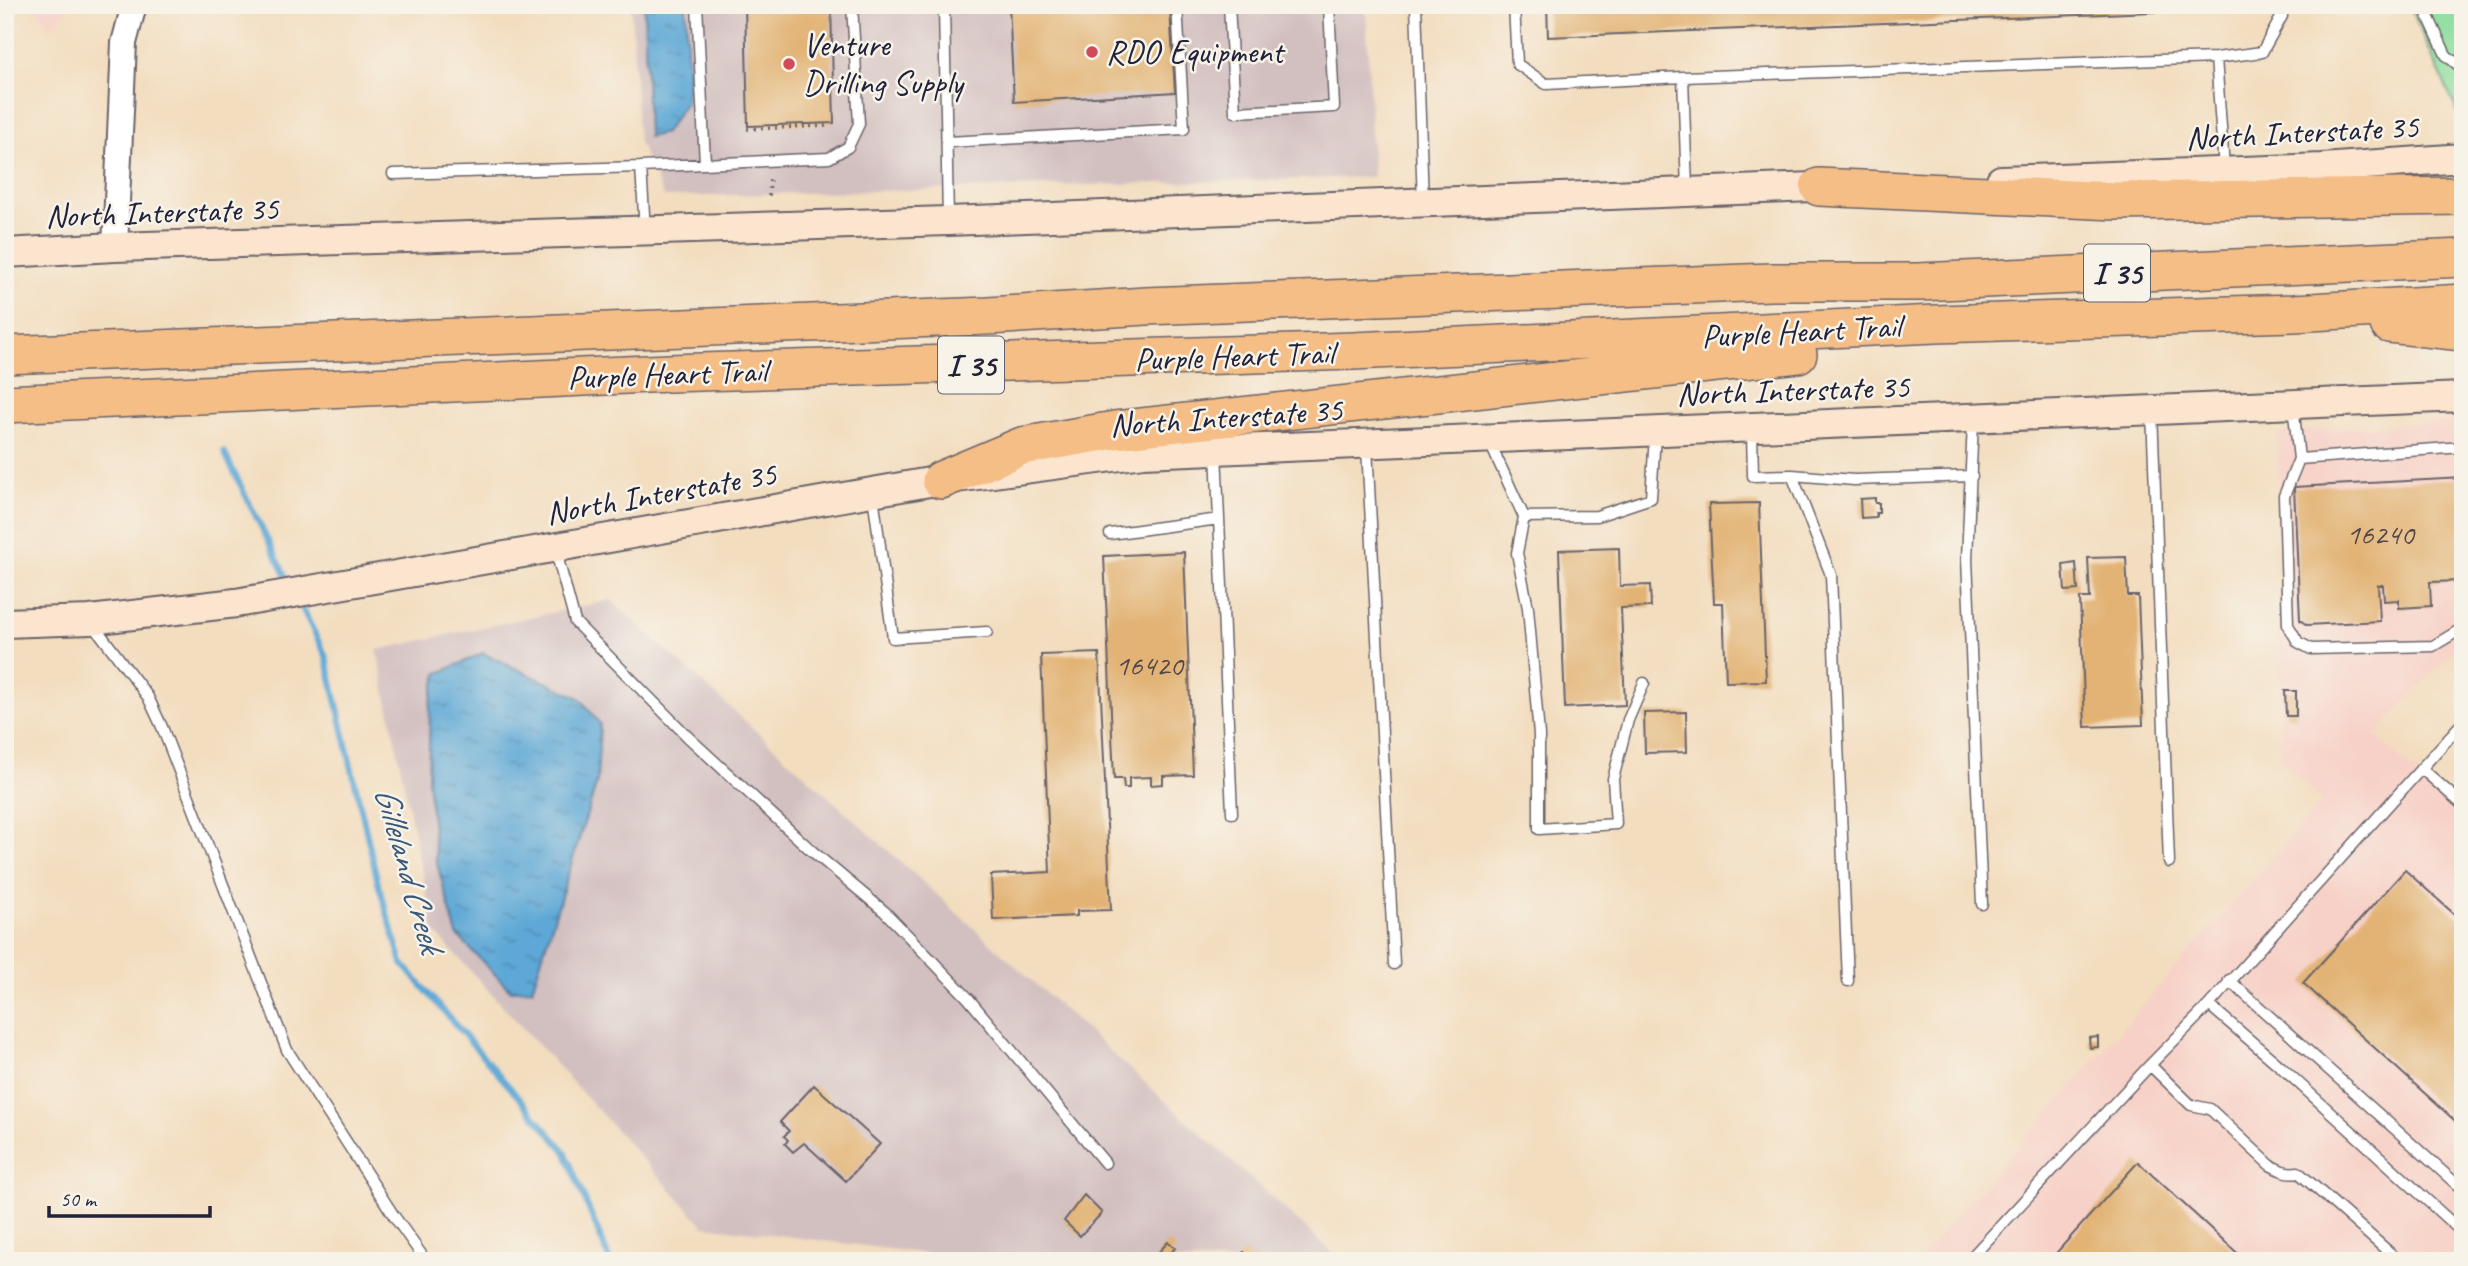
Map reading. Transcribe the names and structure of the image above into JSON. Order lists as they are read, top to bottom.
{
  "streets": {
    "highway": ["I 35", "Purple Heart Trail"],
    "main road": ["North Interstate 35"]
  },
  "water": ["Gilleland Creek"],
  "places": ["RDO Equipment", "Venture Drilling Supply"],
  "house_numbers": ["16240", "16420"],
  "scale_bar": "50 m"
}
